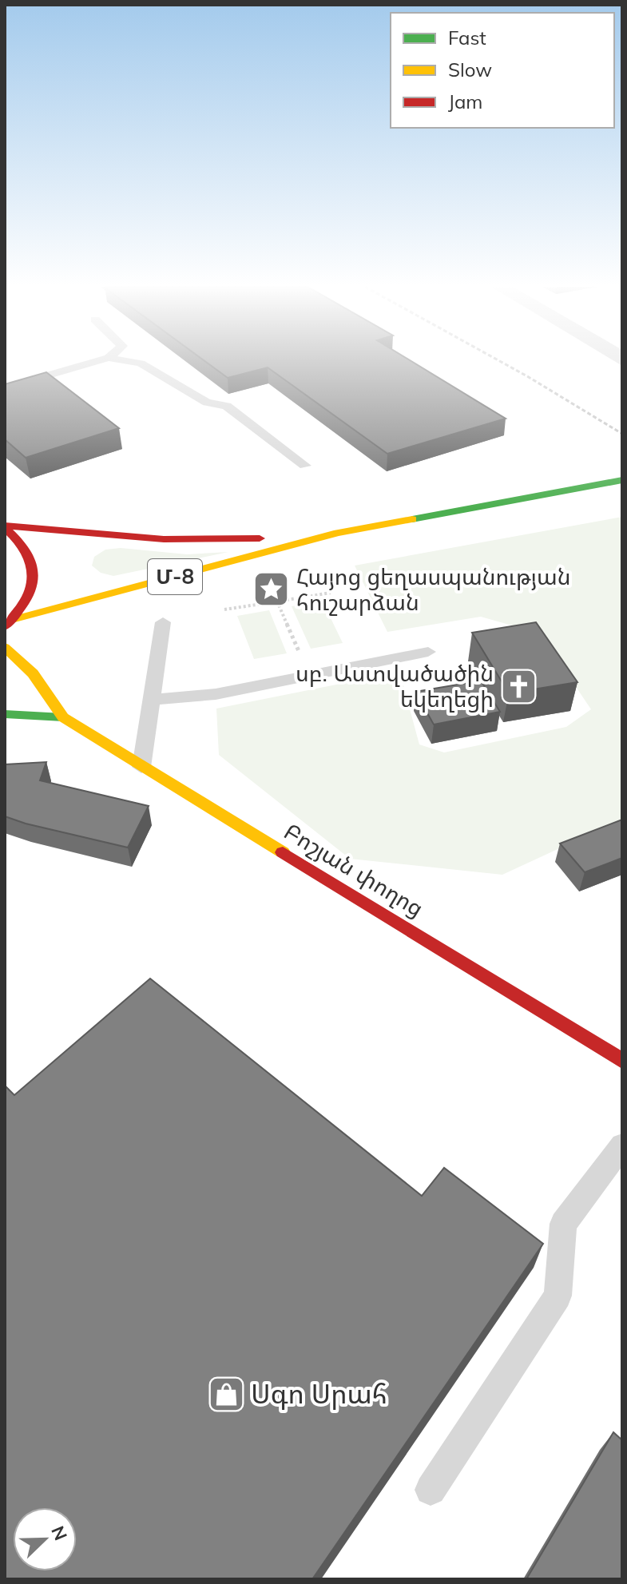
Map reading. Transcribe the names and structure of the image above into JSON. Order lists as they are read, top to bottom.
{
  "streets": {
    "main road": ["Մ-8", "Բոշյան փողոց"]
  },
  "places": {
    "place": ["Հայոց ցեղասպանության հուշարձան"],
    "church": ["սբ. Աստվածածին եկեղեցի"],
    "shop": ["Սգո Սրահ"]
  },
  "legend": ["Fast", "Slow", "Jam"],
  "north": "top right"
}
